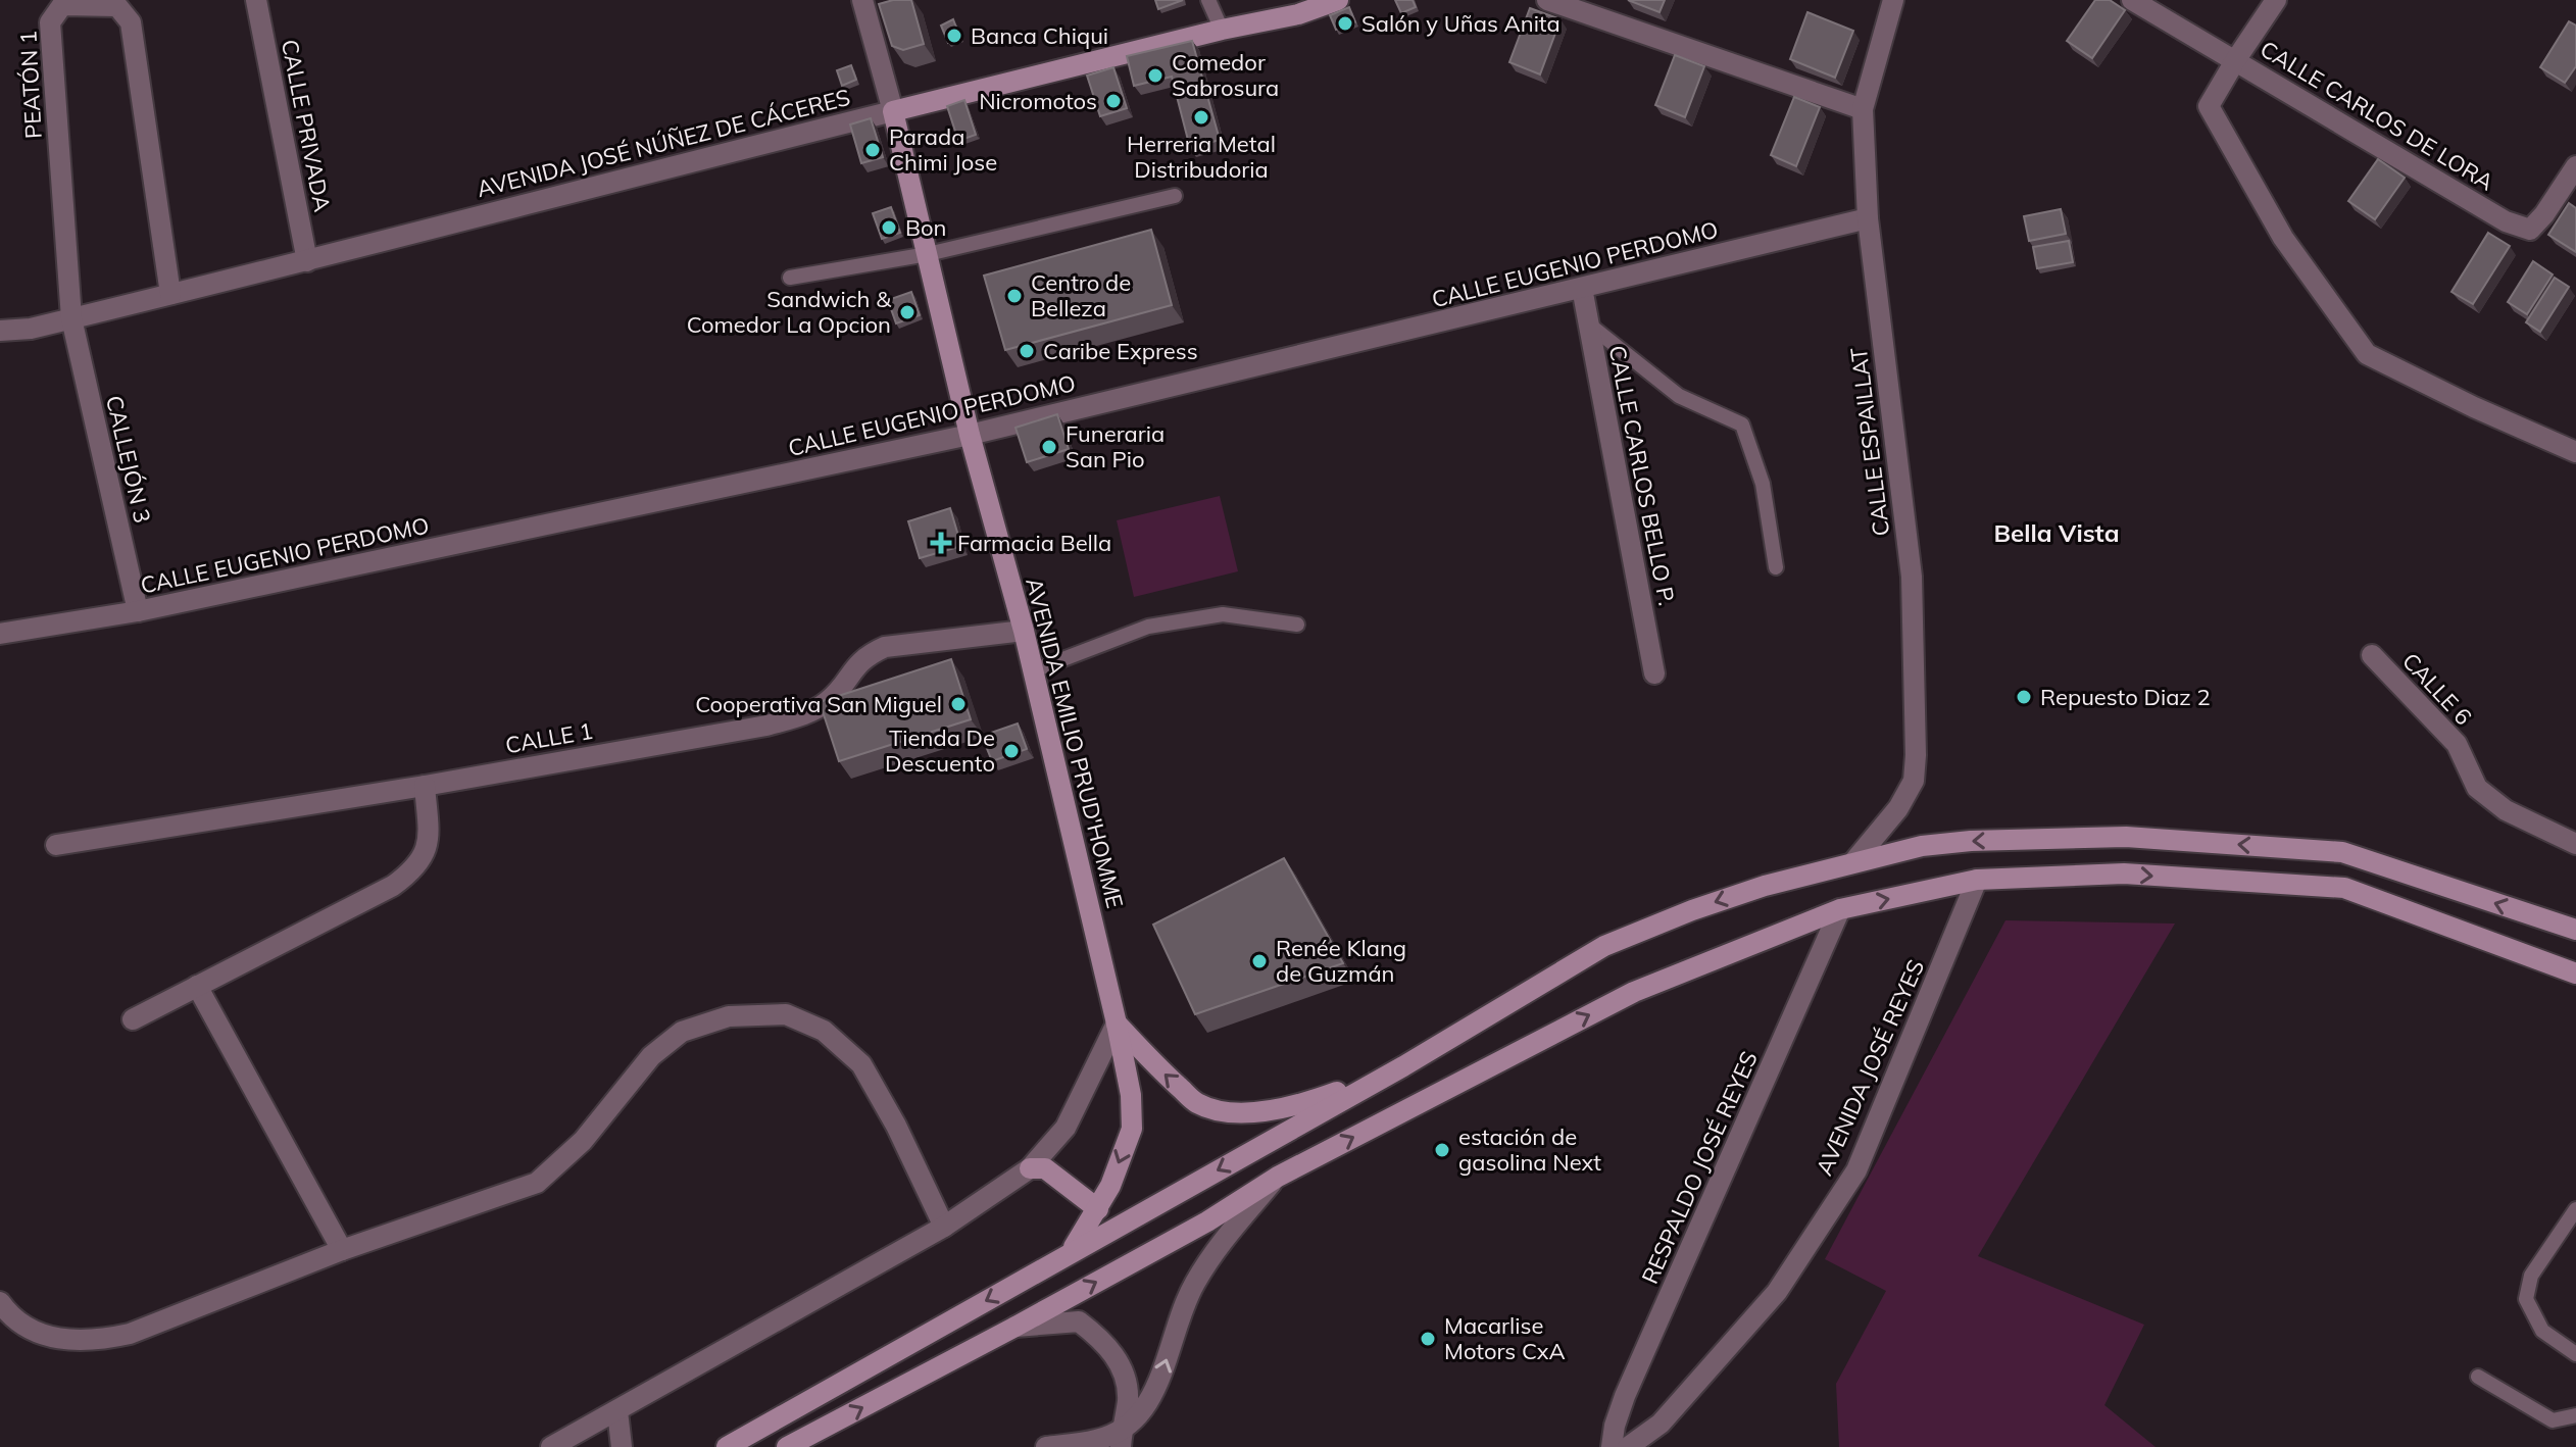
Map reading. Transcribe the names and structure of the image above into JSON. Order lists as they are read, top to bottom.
{
  "streets": {
    "main road": ["AVENIDA JOSÉ NÚÑEZ DE CÁCERES", "AVENIDA EMILIO PRUD'HOMME"],
    "street": [
      "PEATÓN 1",
      "CALLE CARLOS DE LORA",
      "CALLE PRIVADA",
      "CALLE EUGENIO PERDOMO",
      "CALLE ESPAILLAT",
      "CALLEJÓN 3",
      "CALLE CARLOS BELLO P.",
      "CALLE 6",
      "CALLE 1",
      "AVENIDA JOSÉ REYES",
      "RESPALDO JOSÉ REYES"
    ]
  },
  "crossings": [
    ["PEATÓN 1", "AVENIDA JOSÉ NÚÑEZ DE CÁCERES"],
    ["PEATÓN 1", "CALLEJÓN 3"],
    ["CALLE PRIVADA", "AVENIDA JOSÉ NÚÑEZ DE CÁCERES"],
    ["AVENIDA JOSÉ NÚÑEZ DE CÁCERES", "CALLEJÓN 3"],
    ["AVENIDA JOSÉ NÚÑEZ DE CÁCERES", "AVENIDA EMILIO PRUD'HOMME"],
    ["CALLE EUGENIO PERDOMO", "CALLE ESPAILLAT"],
    ["CALLE EUGENIO PERDOMO", "CALLEJÓN 3"],
    ["CALLE EUGENIO PERDOMO", "CALLE CARLOS BELLO P."],
    ["CALLE EUGENIO PERDOMO", "AVENIDA EMILIO PRUD'HOMME"],
    ["CALLE 1", "AVENIDA EMILIO PRUD'HOMME"]
  ],
  "districts": ["Bella Vista"],
  "places": {
    "other": [
      "Salón y Uñas Anita",
      "Banca Chiqui",
      "Comedor Sabrosura",
      "Nicromotos",
      "Herreria Metal Distribudoria",
      "Parada Chimi Jose",
      "Bon",
      "Centro de Belleza",
      "Sandwich & Comedor La Opcion",
      "Caribe Express",
      "Funeraria San Pio",
      "Repuesto Diaz 2",
      "Cooperativa San Miguel",
      "Tienda De Descuento",
      "Renée Klang de Guzmán",
      "estación de gasolina Next",
      "Macarlise Motors CxA"
    ],
    "health": ["Farmacia Bella"]
  }
}
